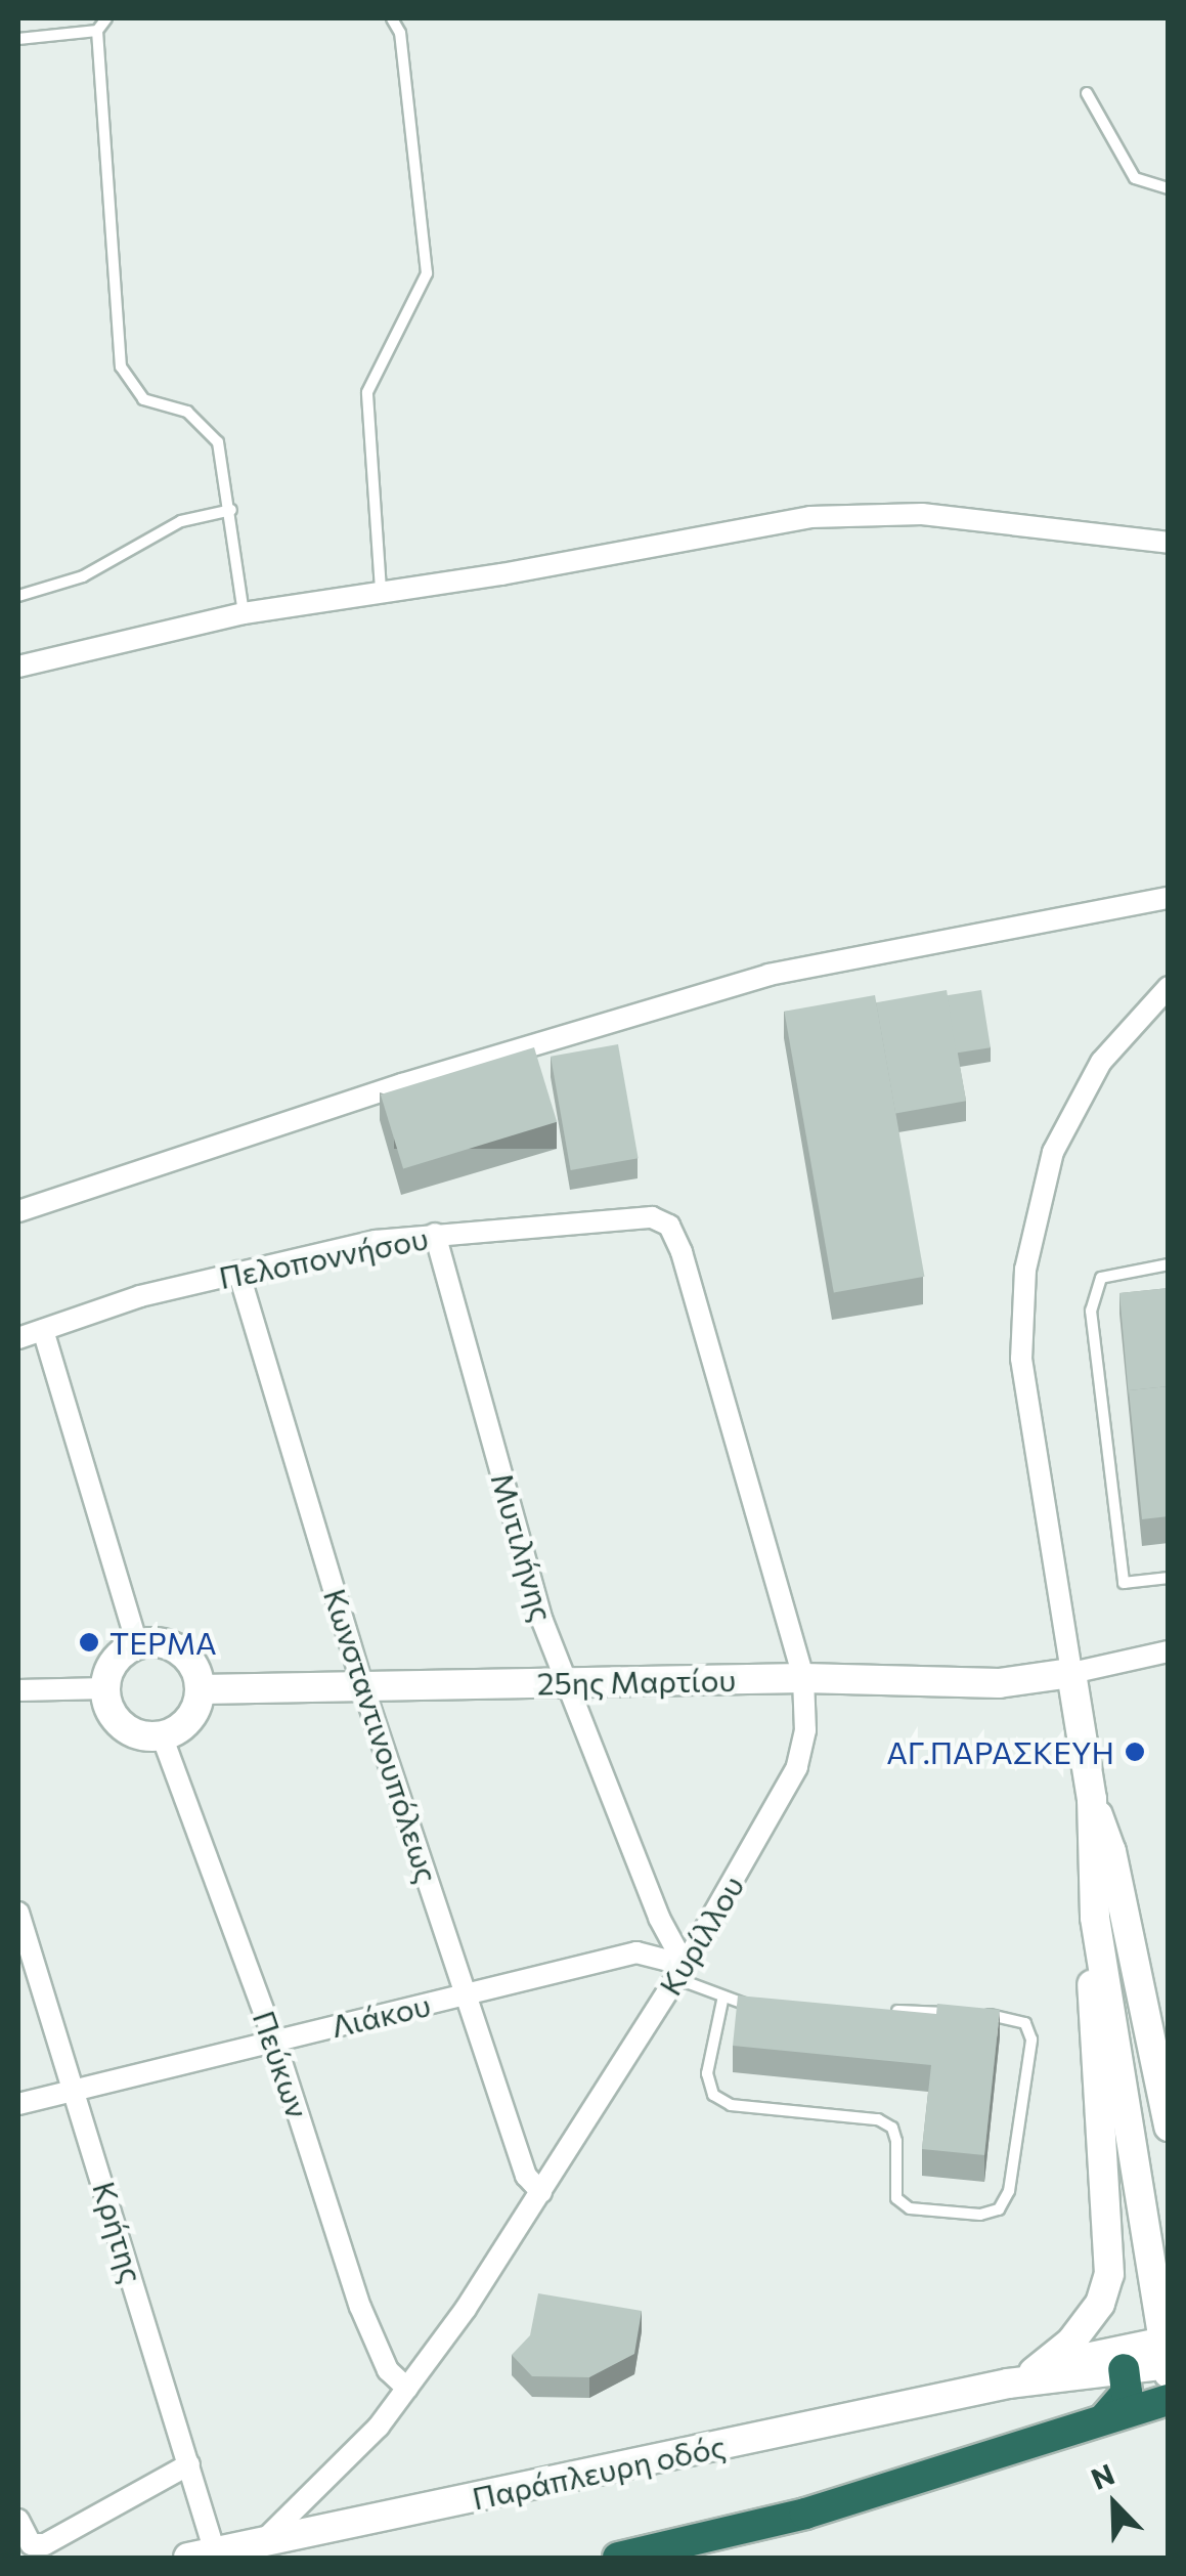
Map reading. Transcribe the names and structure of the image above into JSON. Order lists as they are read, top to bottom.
{
  "streets": {
    "street": [
      "Πελοποννήσου",
      "Μυτιλήνης",
      "25ης Μαρτίου",
      "Κωνσταντινουπόλεως",
      "Κυρίλλου",
      "Λιάκου",
      "Πεύκων",
      "Κρήτης",
      "Παράπλευρη οδός"
    ]
  },
  "crossings": [
    ["Πελοποννήσου", "Μυτιλήνης"],
    ["Πελοποννήσου", "Κωνσταντινουπόλεως"],
    ["Πελοποννήσου", "Κυρίλλου"],
    ["Μυτιλήνης", "25ης Μαρτίου"],
    ["Μυτιλήνης", "Κυρίλλου"],
    ["Μυτιλήνης", "Λιάκου"],
    ["25ης Μαρτίου", "Κωνσταντινουπόλεως"],
    ["25ης Μαρτίου", "Κυρίλλου"],
    ["25ης Μαρτίου", "Πεύκων"],
    ["Κωνσταντινουπόλεως", "Κυρίλλου"],
    ["Κωνσταντινουπόλεως", "Λιάκου"],
    ["Κυρίλλου", "Λιάκου"],
    ["Κυρίλλου", "Πεύκων"],
    ["Κυρίλλου", "Παράπλευρη οδός"],
    ["Λιάκου", "Πεύκων"],
    ["Λιάκου", "Κρήτης"],
    ["Κρήτης", "Παράπλευρη οδός"]
  ],
  "places": ["ΤΕΡΜΑ", "ΑΓ.ΠΑΡΑΣΚΕΥΗ"],
  "north": "top left"
}
